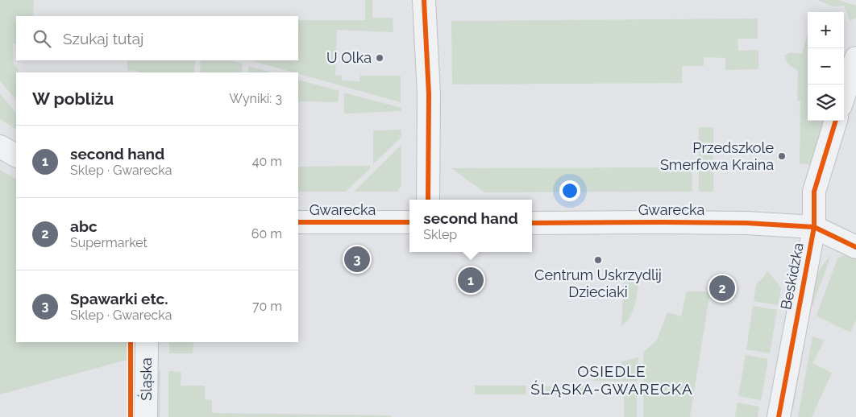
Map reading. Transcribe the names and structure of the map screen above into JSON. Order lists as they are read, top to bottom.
{
  "streets": {
    "street": ["Gwarecka", "Beskidzka", "Śląska"]
  },
  "crossings": [
    ["Gwarecka", "Beskidzka"]
  ],
  "districts": ["OSIEDLE ŚLĄSKA-GWARECKA"],
  "places": ["U Olka", "Przedszkole Smerfowa Kraina", "Centrum Uskrzydlij Dzieciaki"],
  "page": {
    "map_buttons": ["+", "−"],
    "search": "Szukaj tutaj",
    "heading": ["W pobliżu", "Wyniki: 3"],
    "list": [
      {
        "mark": "1",
        "name": "second hand",
        "note": "Sklep · Gwarecka",
        "value": "40 m"
      },
      {
        "mark": "2",
        "name": "abc",
        "note": "Supermarket",
        "value": "60 m"
      },
      {
        "mark": "3",
        "name": "Spawarki etc.",
        "note": "Sklep · Gwarecka",
        "value": "70 m"
      }
    ],
    "popup": ["second hand", "Sklep"],
    "pins": ["3", "1", "2"]
  }
}
